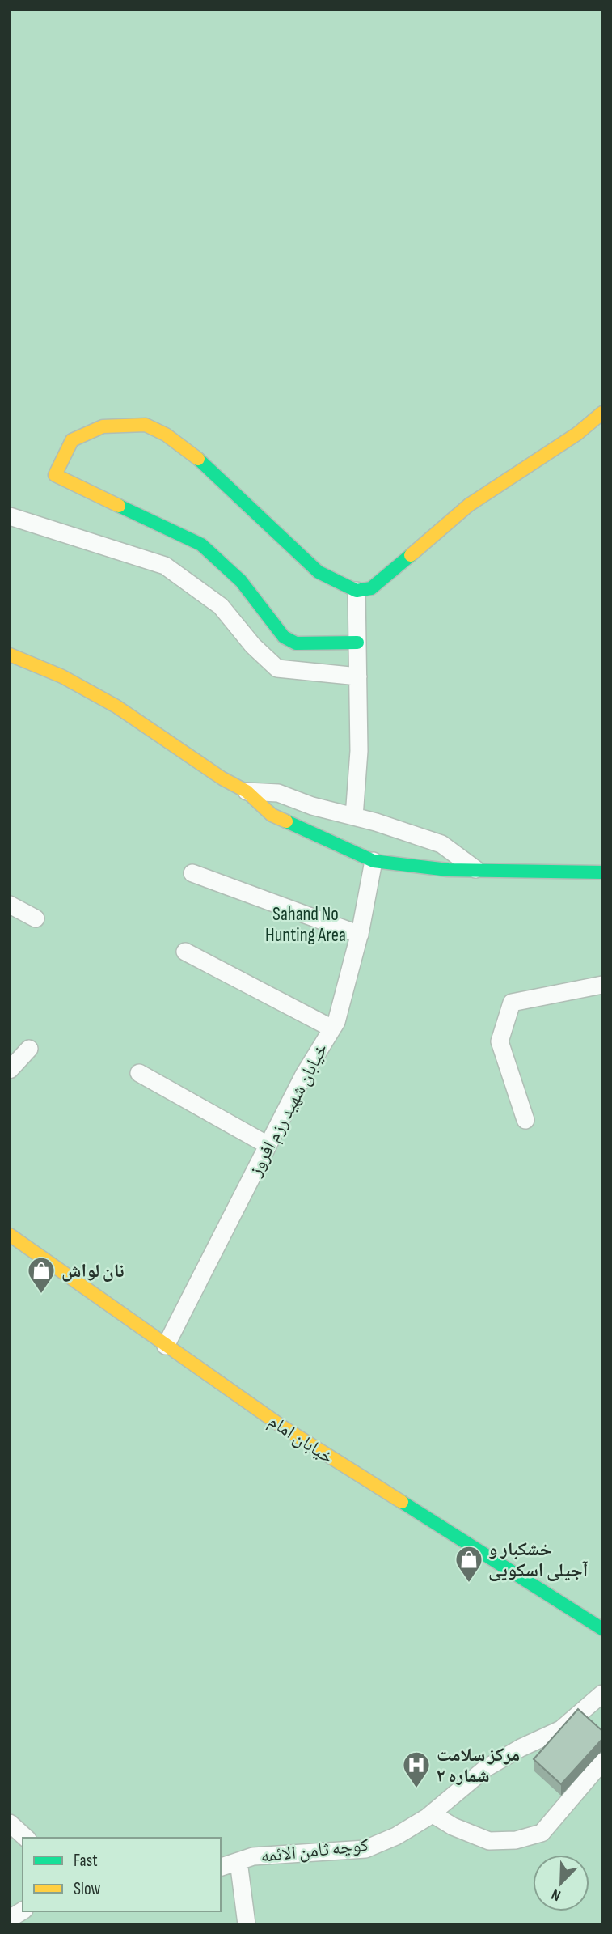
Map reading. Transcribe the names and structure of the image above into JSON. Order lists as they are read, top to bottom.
{
  "streets": {
    "street": ["خیابان شهید رزم افروز", "خیابان امام", "کوچه ثامن الائمه"]
  },
  "crossings": [
    ["خیابان شهید رزم افروز", "خیابان امام"]
  ],
  "parks": ["Sahand No Hunting Area"],
  "places": {
    "shop": ["نان لواش", "خشکبار و آجیلی اسکویی"],
    "hospital": ["مرکز سلامت شماره ۲"]
  },
  "legend": ["Fast", "Slow"],
  "north": "bottom left"
}
